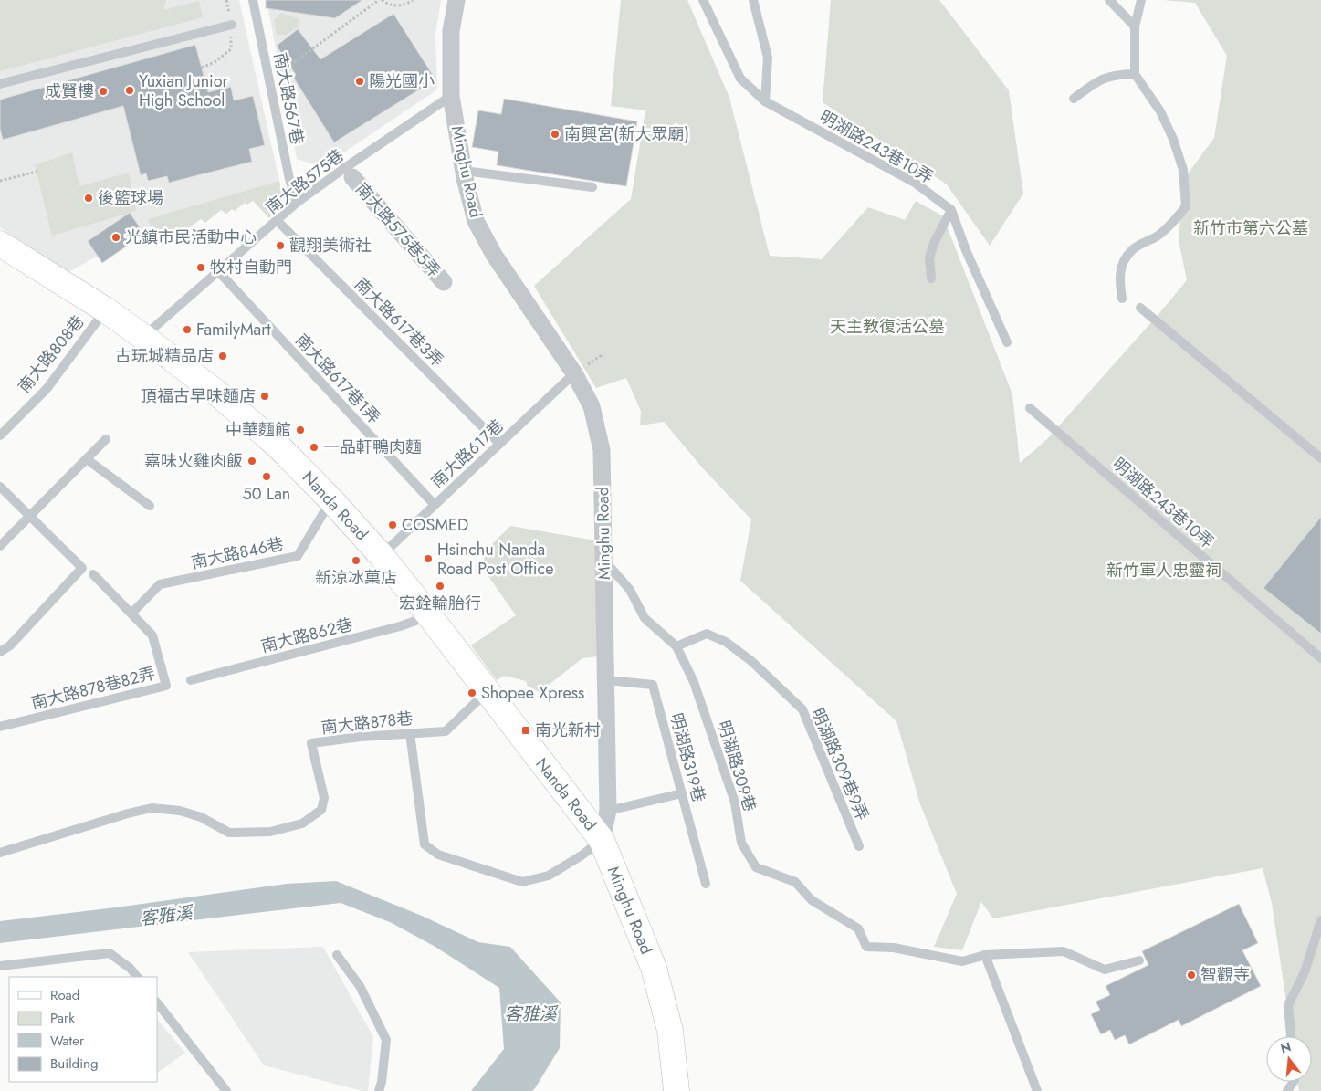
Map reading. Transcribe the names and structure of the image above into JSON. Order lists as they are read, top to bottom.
{
  "streets": {
    "main road": ["Minghu Road", "Nanda Road"],
    "street": ["南大路575巷5弄"],
    "lane": [
      "南大路567巷",
      "明湖路243巷10弄",
      "南大路575巷",
      "南大路617巷3弄",
      "南大路808巷",
      "南大路617巷1弄",
      "南大路617巷",
      "南大路846巷",
      "南大路862巷",
      "南大路878巷82弄",
      "南大路878巷",
      "明湖路319巷",
      "明湖路309巷9弄",
      "明湖路309巷"
    ]
  },
  "crossings": [
    ["南大路567巷", "南大路575巷"],
    ["Minghu Road", "南大路575巷"],
    ["Minghu Road", "南大路617巷"],
    ["Minghu Road", "Nanda Road"],
    ["Minghu Road", "明湖路319巷"],
    ["Minghu Road", "明湖路309巷"],
    ["南大路575巷", "南大路617巷3弄"],
    ["南大路575巷", "南大路617巷1弄"],
    ["南大路575巷", "Nanda Road"],
    ["南大路617巷3弄", "南大路617巷"],
    ["南大路808巷", "Nanda Road"],
    ["南大路617巷1弄", "南大路617巷"],
    ["南大路617巷", "Nanda Road"],
    ["Nanda Road", "南大路846巷"],
    ["Nanda Road", "南大路862巷"],
    ["Nanda Road", "南大路878巷"],
    ["南大路846巷", "南大路878巷82弄"],
    ["明湖路309巷9弄", "明湖路309巷"]
  ],
  "water": ["客雅溪"],
  "parks": ["新竹市第六公墓", "天主教復活公墓", "新竹軍人忠靈祠"],
  "places": {
    "other": [
      "陽光國小",
      "Yuxian Junior High School",
      "成賢樓",
      "南興宮(新大眾廟)",
      "後籃球場",
      "光鎮市民活動中心",
      "觀翔美術社",
      "牧村自動門",
      "FamilyMart",
      "古玩城精品店",
      "頂福古早味麵店",
      "中華麵館",
      "一品軒鴨肉麵",
      "嘉味火雞肉飯",
      "50 Lan",
      "COSMED",
      "Hsinchu Nanda Road Post Office",
      "新涼冰菓店",
      "宏銓輪胎行",
      "Shopee Xpress",
      "智觀寺"
    ],
    "transit": ["南光新村"]
  },
  "legend": [
    "Road",
    "Park",
    "Water",
    "Building"
  ],
  "north": "top"
}
